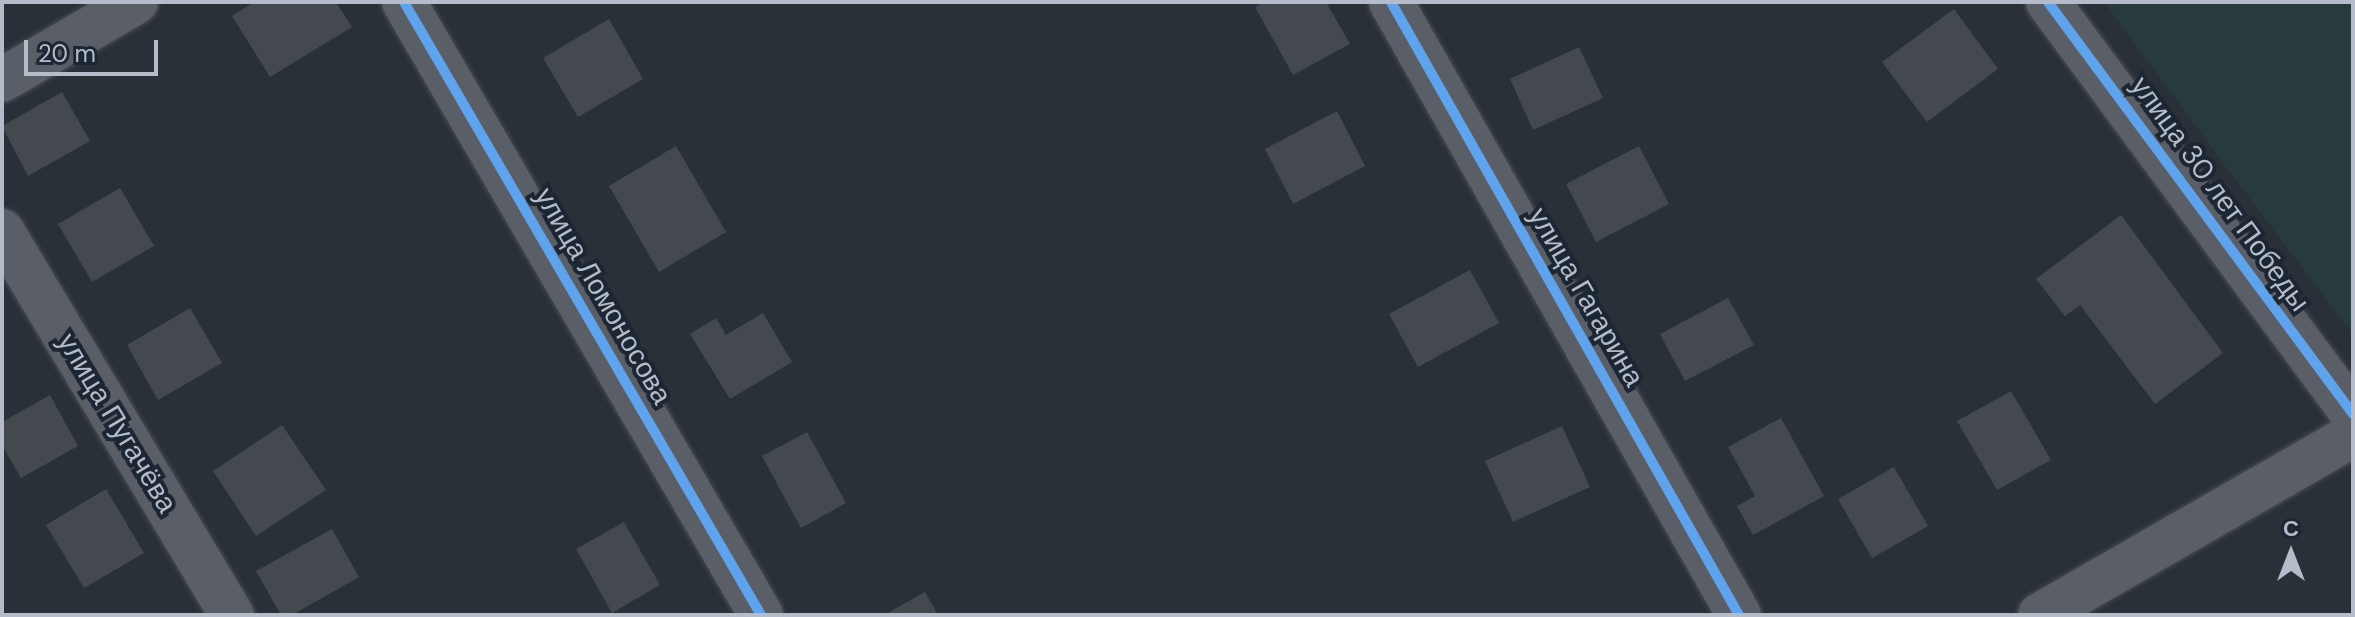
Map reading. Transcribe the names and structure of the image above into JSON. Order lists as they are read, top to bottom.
{
  "streets": {
    "street": [
      "улица 30 лет Победы",
      "улица Ломоносова",
      "улица Гагарина",
      "улица Пугачёва"
    ]
  },
  "scale_bar": "20 m",
  "north": "top"
}
